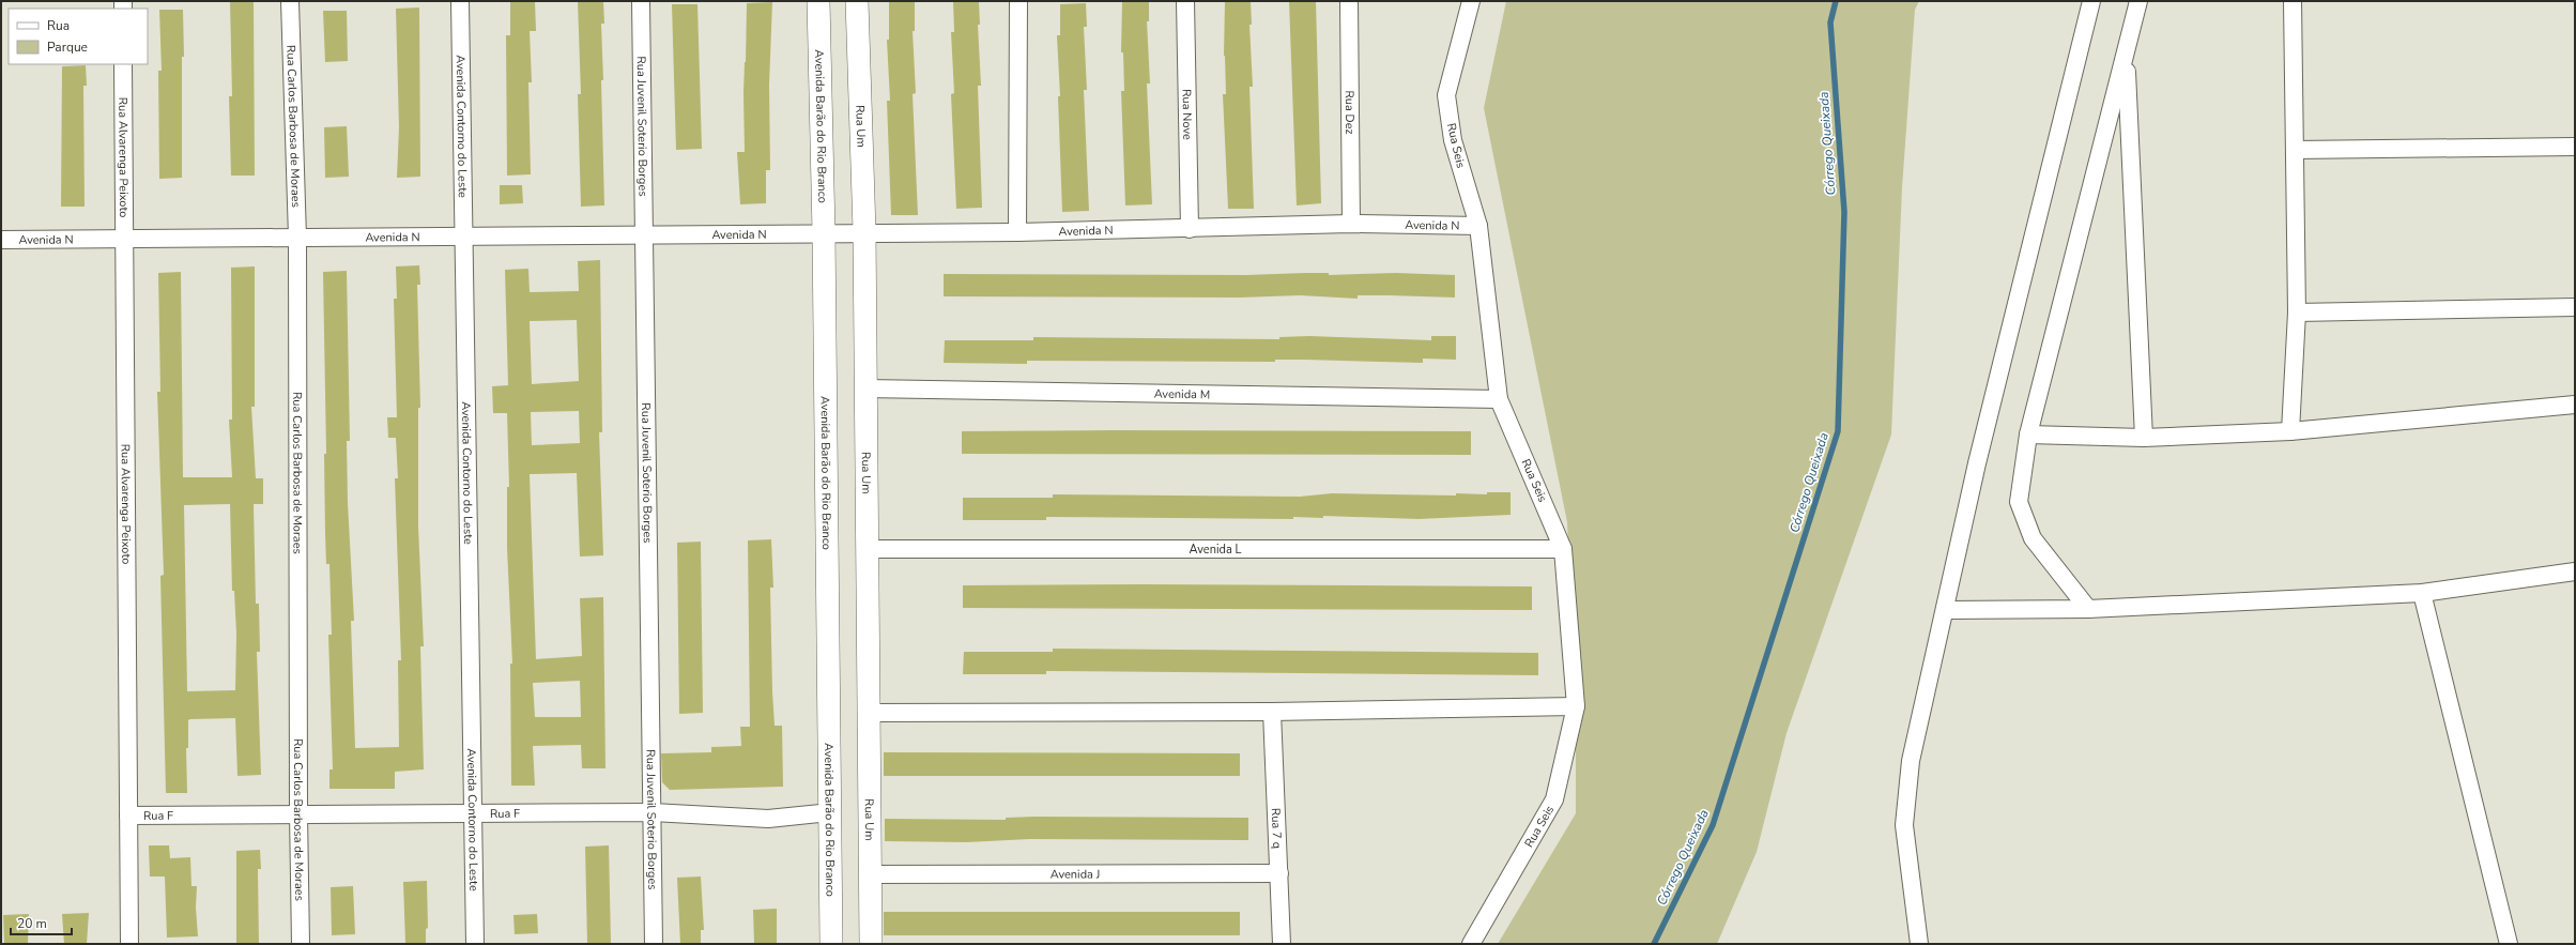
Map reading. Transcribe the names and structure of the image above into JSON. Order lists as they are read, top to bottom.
{
  "streets": {
    "street": [
      "Rua Dez",
      "Rua Nove",
      "Rua Carlos Barbosa de Moraes",
      "Avenida Contorno do Leste",
      "Rua Juvenil Soterio Borges",
      "Avenida Barão do Rio Branco",
      "Rua Um",
      "Rua Seis",
      "Rua Alvarenga Peixoto",
      "Avenida N",
      "Avenida M",
      "Avenida L",
      "Rua F",
      "Rua 7 q",
      "Avenida J"
    ]
  },
  "crossings": [
    ["Rua Dez", "Avenida N"],
    ["Rua Nove", "Avenida N"],
    ["Rua Carlos Barbosa de Moraes", "Avenida N"],
    ["Rua Carlos Barbosa de Moraes", "Rua F"],
    ["Avenida Contorno do Leste", "Avenida N"],
    ["Avenida Contorno do Leste", "Rua F"],
    ["Rua Juvenil Soterio Borges", "Avenida N"],
    ["Rua Juvenil Soterio Borges", "Rua F"],
    ["Avenida Barão do Rio Branco", "Avenida N"],
    ["Avenida Barão do Rio Branco", "Rua F"],
    ["Rua Um", "Avenida N"],
    ["Rua Um", "Avenida M"],
    ["Rua Um", "Avenida L"],
    ["Rua Um", "Avenida J"],
    ["Rua Seis", "Avenida N"],
    ["Rua Seis", "Avenida M"],
    ["Rua Seis", "Avenida L"],
    ["Rua Alvarenga Peixoto", "Avenida N"],
    ["Rua Alvarenga Peixoto", "Rua F"],
    ["Rua 7 q", "Avenida J"]
  ],
  "water": ["Córrego Queixada"],
  "legend": ["Rua", "Parque"],
  "scale_bar": "20 m"
}
